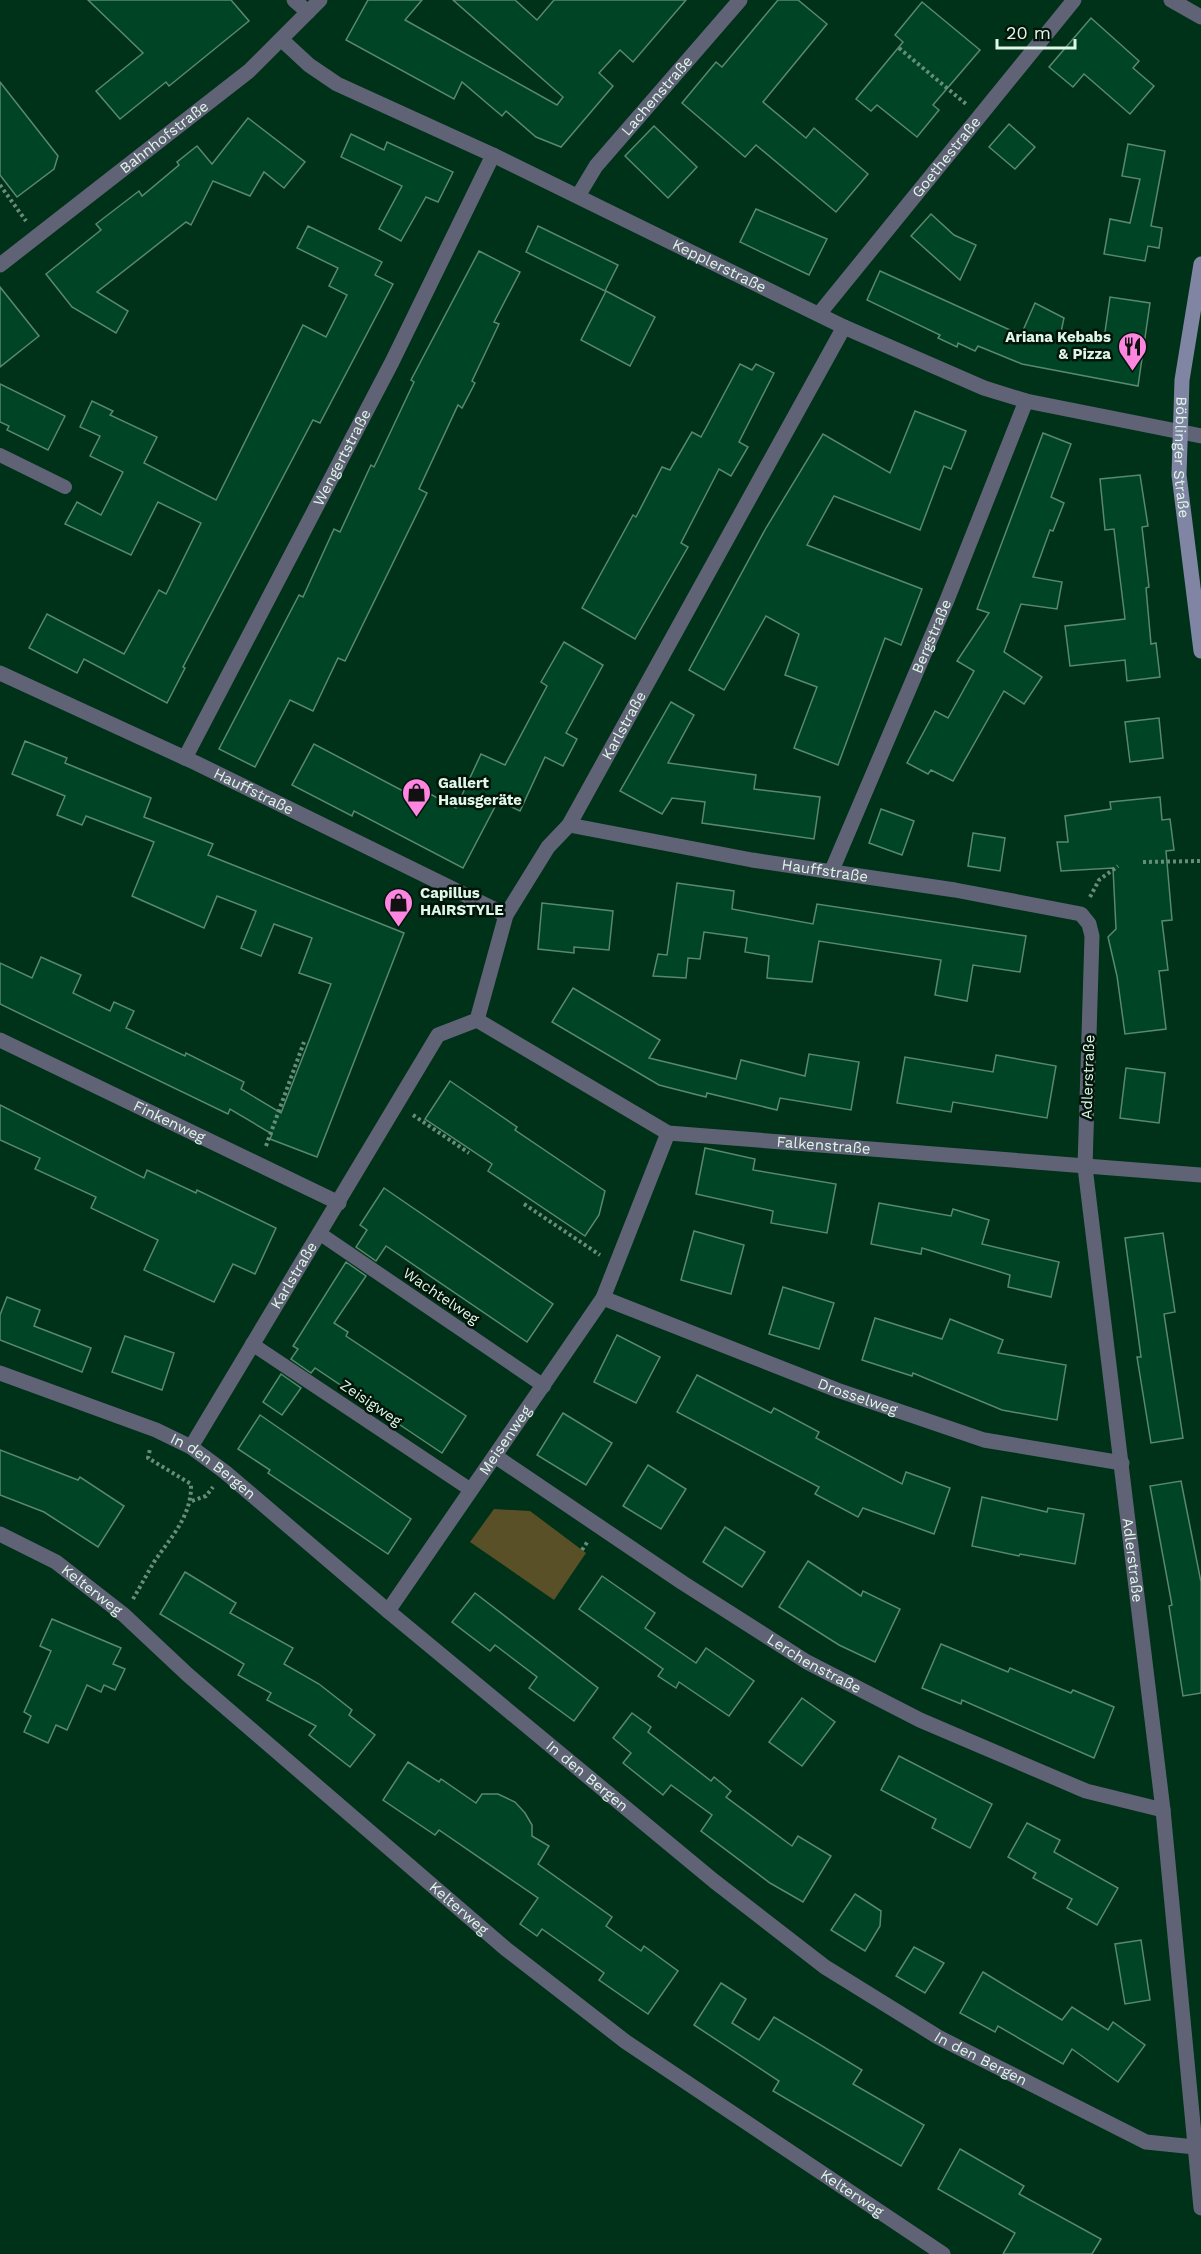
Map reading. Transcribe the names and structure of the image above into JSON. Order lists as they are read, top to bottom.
{
  "streets": {
    "main road": ["Böblinger Straße"],
    "street": [
      "Lachenstraße",
      "Bahnhofstraße",
      "Goethestraße",
      "Kepplerstraße",
      "Wengertstraße",
      "Bergstraße",
      "Karlstraße",
      "Hauffstraße",
      "Adlerstraße",
      "Finkenweg",
      "Falkenstraße",
      "Drosselweg",
      "Meisenweg",
      "In den Bergen",
      "Kelterweg",
      "Lerchenstraße"
    ],
    "lane": ["Wachtelweg", "Zeisigweg"]
  },
  "crossings": [
    ["Lachenstraße", "Kepplerstraße"],
    ["Bahnhofstraße", "Kepplerstraße"],
    ["Goethestraße", "Kepplerstraße"],
    ["Kepplerstraße", "Böblinger Straße"],
    ["Kepplerstraße", "Wengertstraße"],
    ["Kepplerstraße", "Bergstraße"],
    ["Kepplerstraße", "Karlstraße"],
    ["Wengertstraße", "Hauffstraße"],
    ["Bergstraße", "Hauffstraße"],
    ["Karlstraße", "Hauffstraße"],
    ["Karlstraße", "Finkenweg"],
    ["Karlstraße", "Falkenstraße"],
    ["Karlstraße", "Wachtelweg"],
    ["Karlstraße", "Zeisigweg"],
    ["Karlstraße", "In den Bergen"],
    ["Hauffstraße", "Adlerstraße"],
    ["Adlerstraße", "Falkenstraße"],
    ["Adlerstraße", "Drosselweg"],
    ["Adlerstraße", "In den Bergen"],
    ["Adlerstraße", "Lerchenstraße"],
    ["Falkenstraße", "Meisenweg"],
    ["Wachtelweg", "Meisenweg"],
    ["Drosselweg", "Meisenweg"],
    ["Zeisigweg", "Meisenweg"],
    ["Meisenweg", "In den Bergen"],
    ["Meisenweg", "Lerchenstraße"]
  ],
  "places": {
    "restaurant": ["Ariana Kebabs & Pizza"],
    "shop": ["Gallert Hausgeräte", "Capillus HAIRSTYLE"]
  },
  "scale_bar": "20 m"
}
